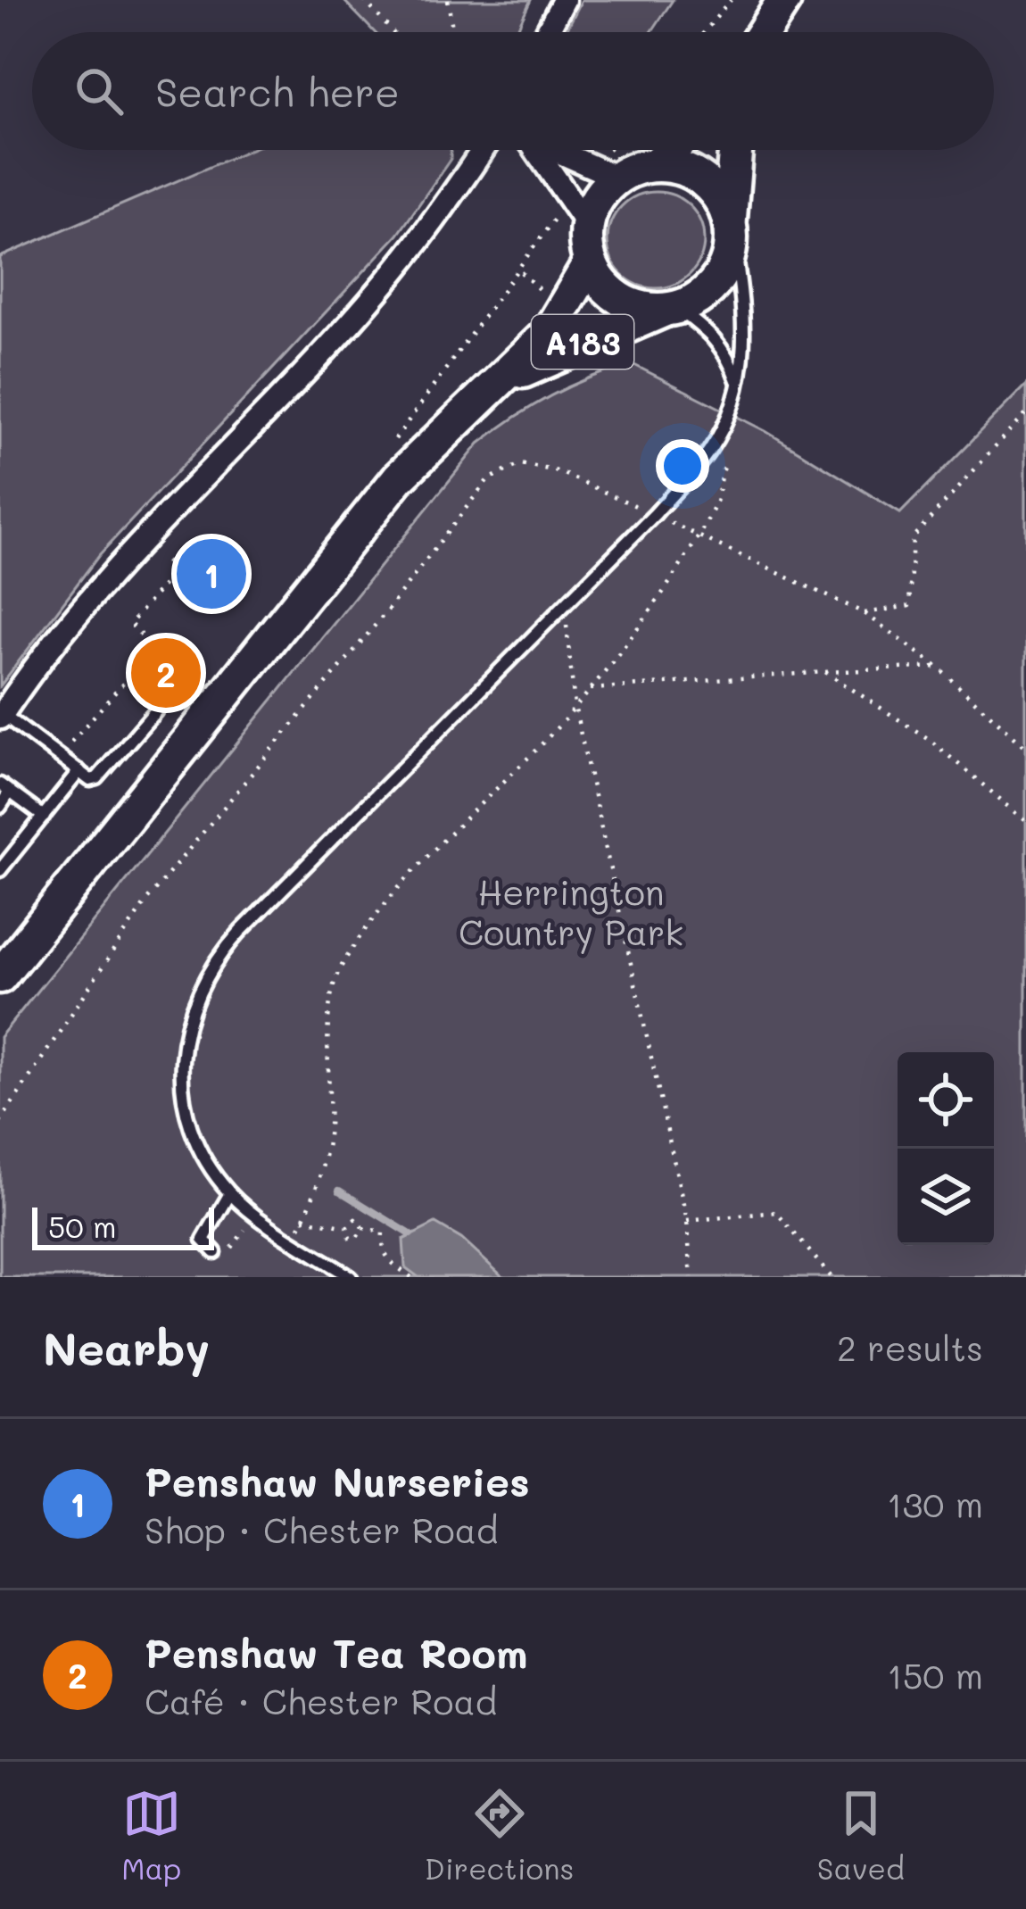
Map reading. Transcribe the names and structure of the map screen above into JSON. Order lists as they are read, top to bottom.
{
  "streets": {
    "main road": ["A183"]
  },
  "parks": ["Herrington Country Park"],
  "scale_bar": "50 m",
  "page": {
    "search": "Search here",
    "pins": ["1", "2"],
    "scale": "50 m",
    "heading": ["Nearby", "2 results"],
    "list": [
      {
        "mark": "1",
        "name": "Penshaw Nurseries",
        "note": "Shop · Chester Road",
        "value": "130 m"
      },
      {
        "mark": "2",
        "name": "Penshaw Tea Room",
        "note": "Café · Chester Road",
        "value": "150 m"
      }
    ],
    "nav": ["Map", "Directions", "Saved"]
  }
}
